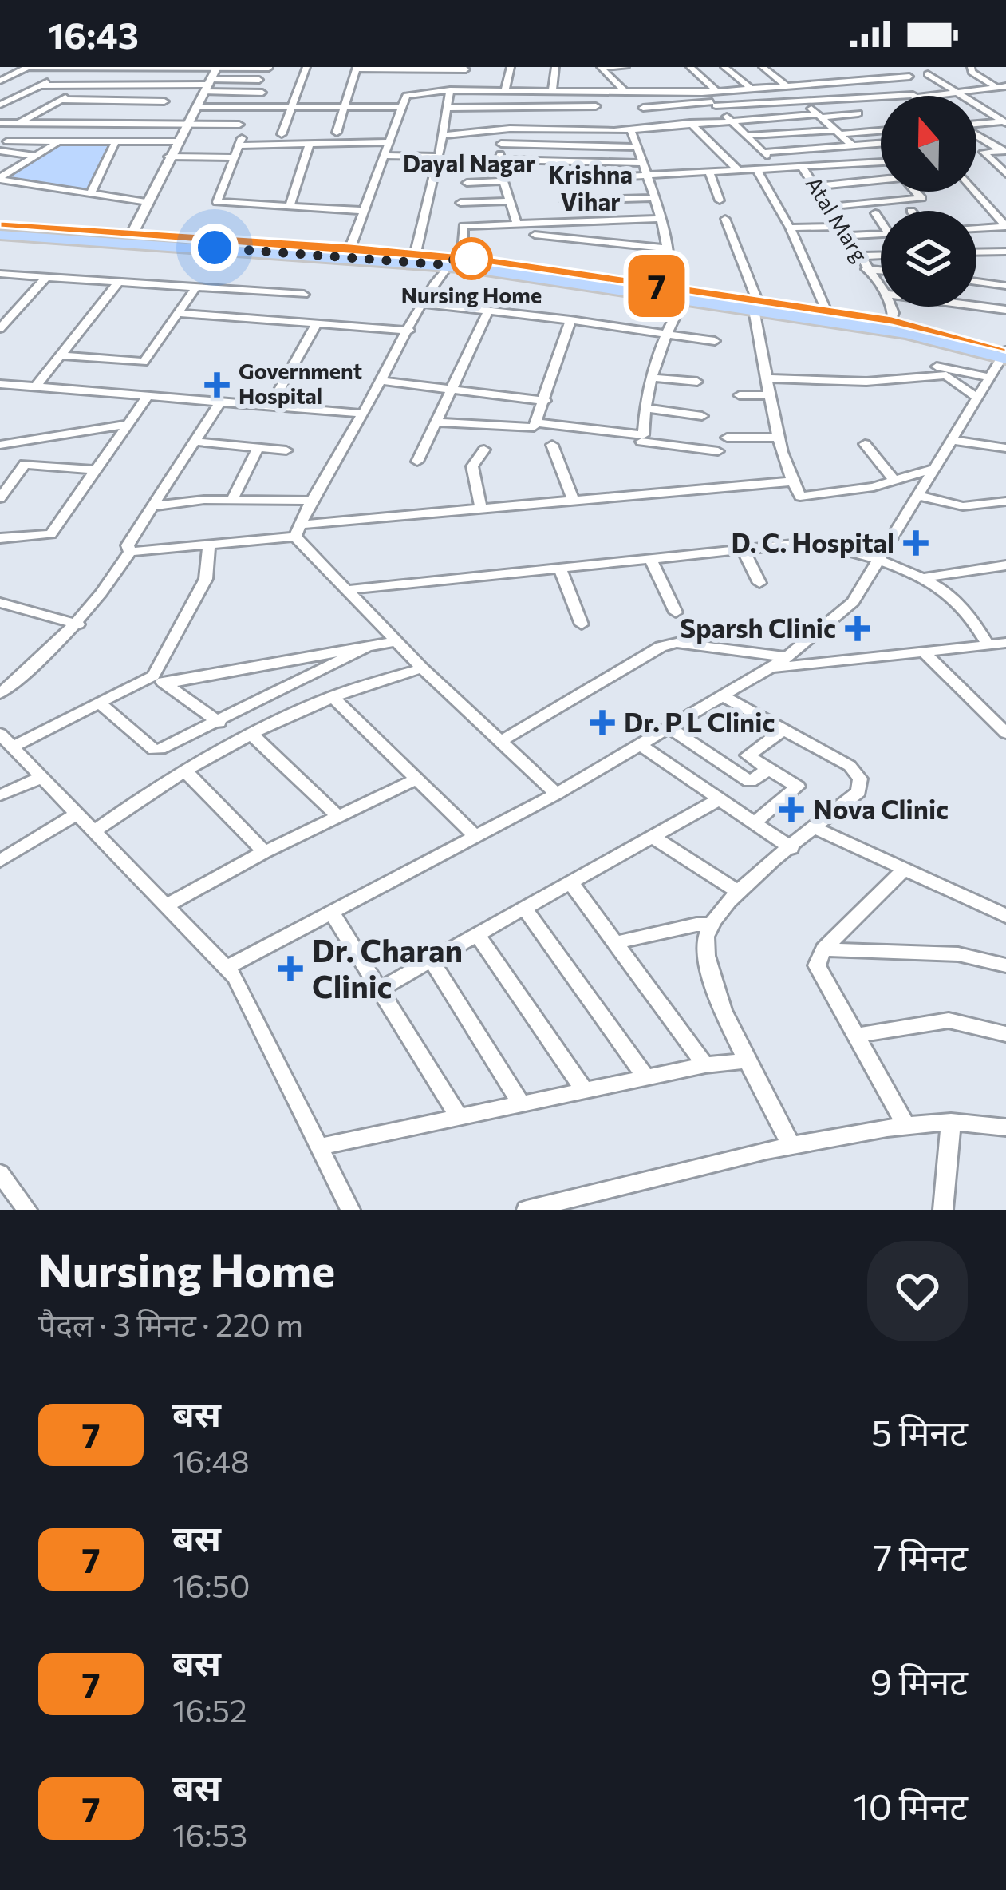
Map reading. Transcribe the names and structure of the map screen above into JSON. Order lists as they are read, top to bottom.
{
  "streets": {
    "street": ["Atal Marg"]
  },
  "districts": ["Dayal Nagar", "Krishna Vihar"],
  "places": {
    "other": ["Nursing Home"],
    "health": [
      "Government Hospital",
      "D. C. Hospital",
      "Sparsh Clinic",
      "Dr. P L Clinic",
      "Nova Clinic",
      "Dr. Charan Clinic"
    ]
  },
  "lines": ["bus line 7"],
  "north": "top",
  "page": {
    "status": "16:43",
    "on_map": "7",
    "heading": ["Nursing Home", "पैदल · 3 मिनट · 220 m"],
    "list": [
      {
        "mark": "7",
        "name": "बस",
        "note": "16:48",
        "value": "5 मिनट"
      },
      {
        "mark": "7",
        "name": "बस",
        "note": "16:50",
        "value": "7 मिनट"
      },
      {
        "mark": "7",
        "name": "बस",
        "note": "16:52",
        "value": "9 मिनट"
      },
      {
        "mark": "7",
        "name": "बस",
        "note": "16:53",
        "value": "10 मिनट"
      }
    ]
  }
}
